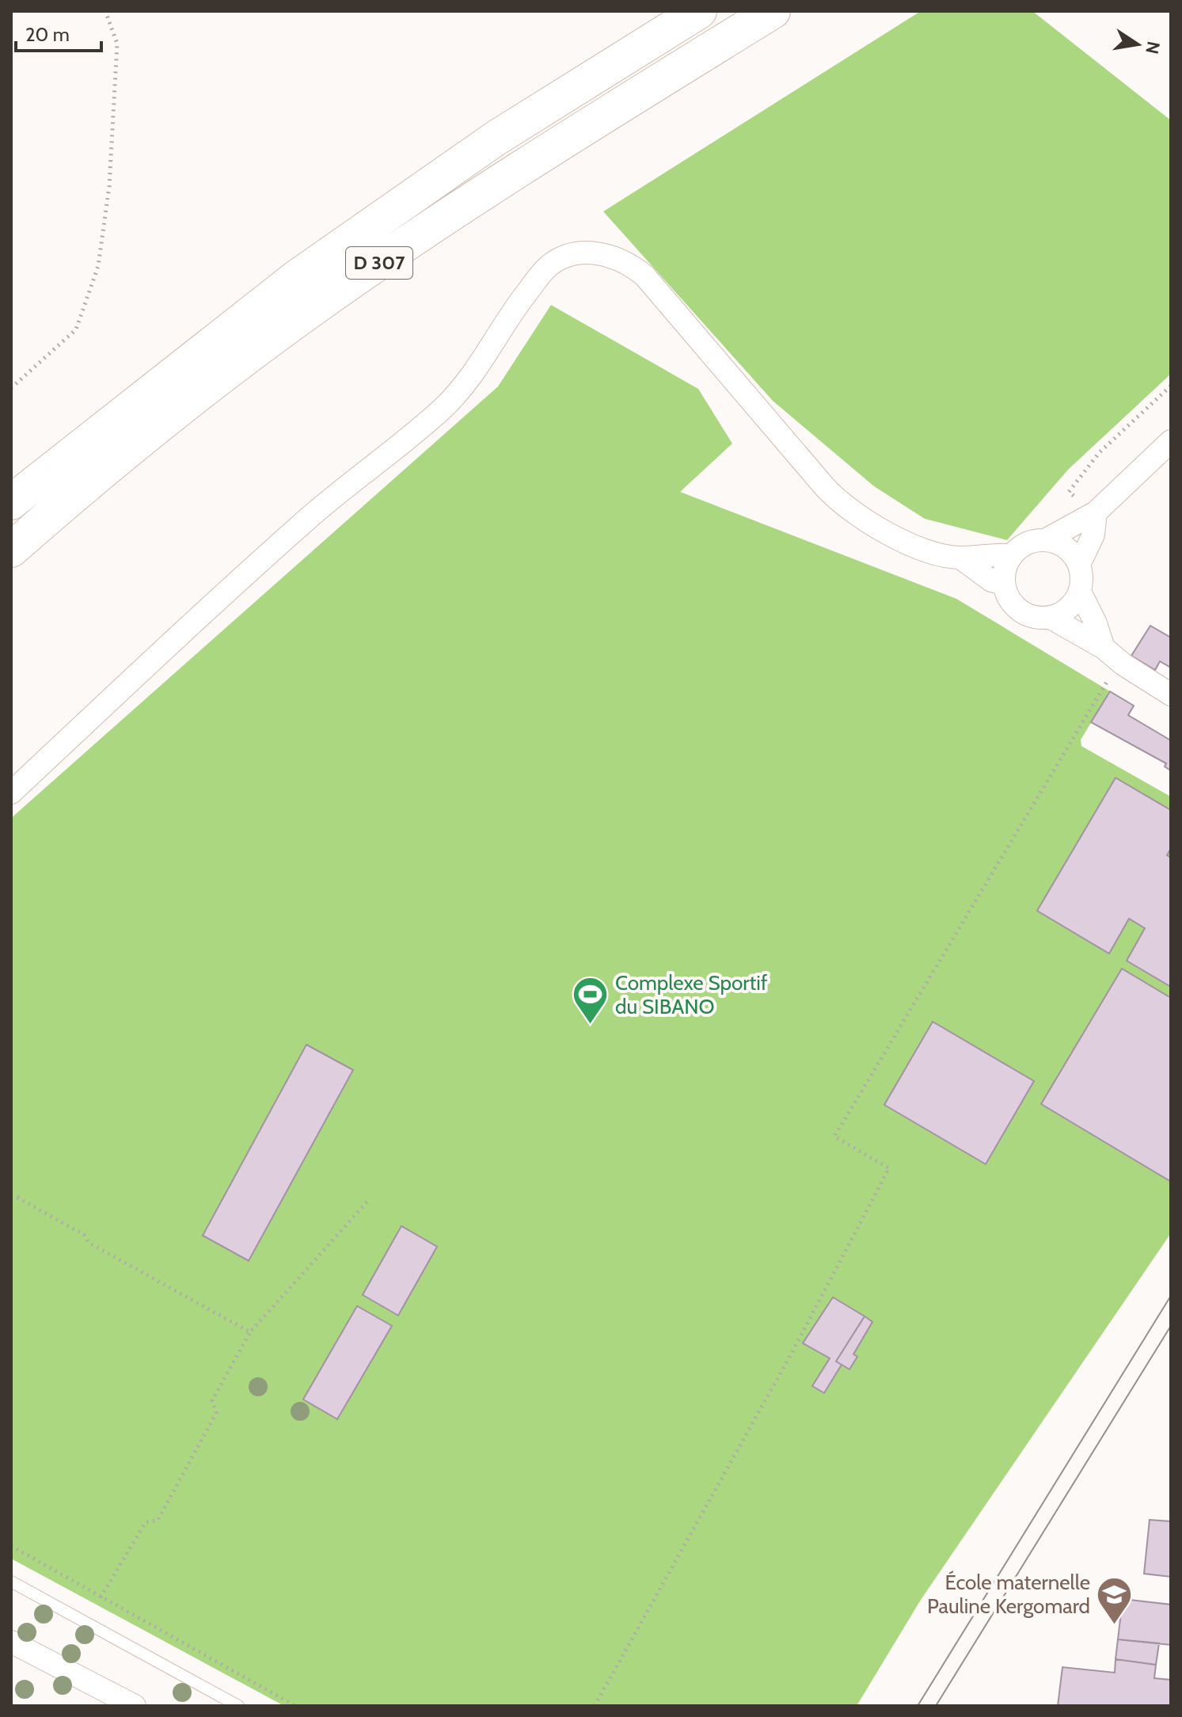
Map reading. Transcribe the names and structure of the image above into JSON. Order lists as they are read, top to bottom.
{
  "streets": {
    "main road": ["D 307"]
  },
  "places": {
    "sports": ["Complexe Sportif du SIBANO"],
    "school or university": ["École maternelle Pauline Kergomard"]
  },
  "scale_bar": "20 m",
  "north": "right"
}
